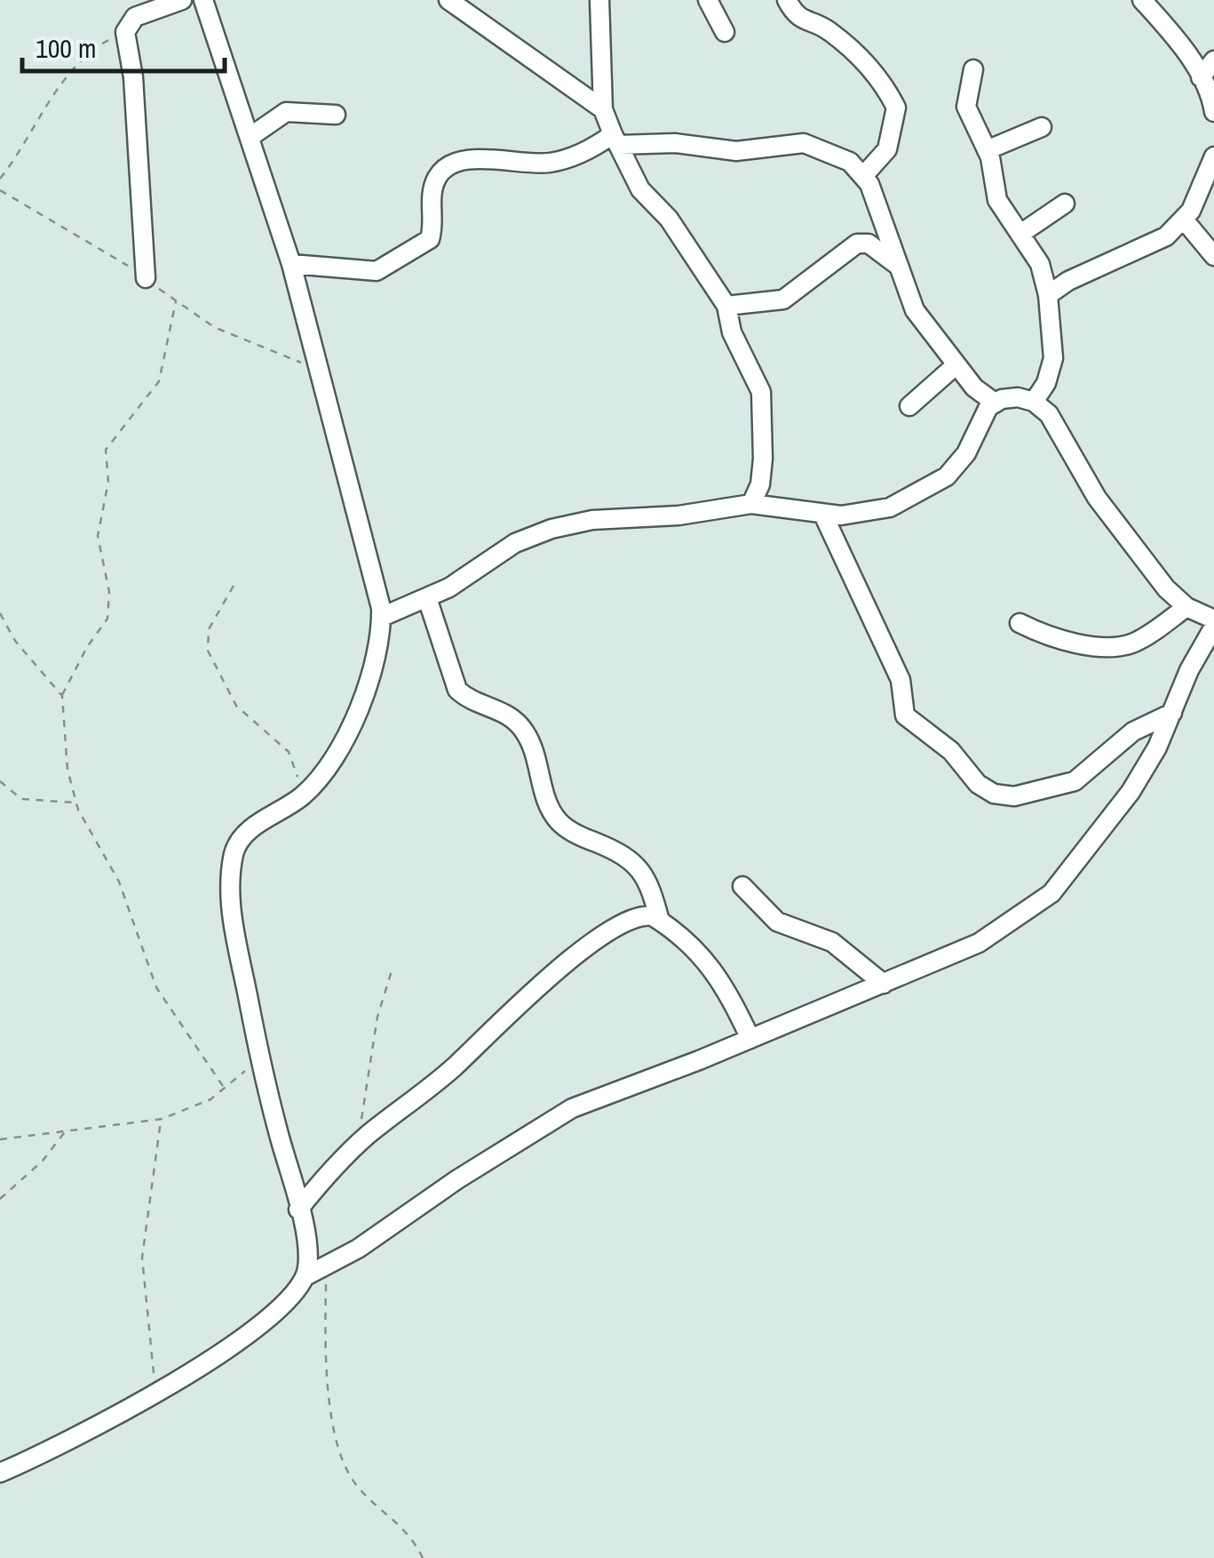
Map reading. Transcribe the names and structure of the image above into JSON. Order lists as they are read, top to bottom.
{
  "scale_bar": "100 m"
}
